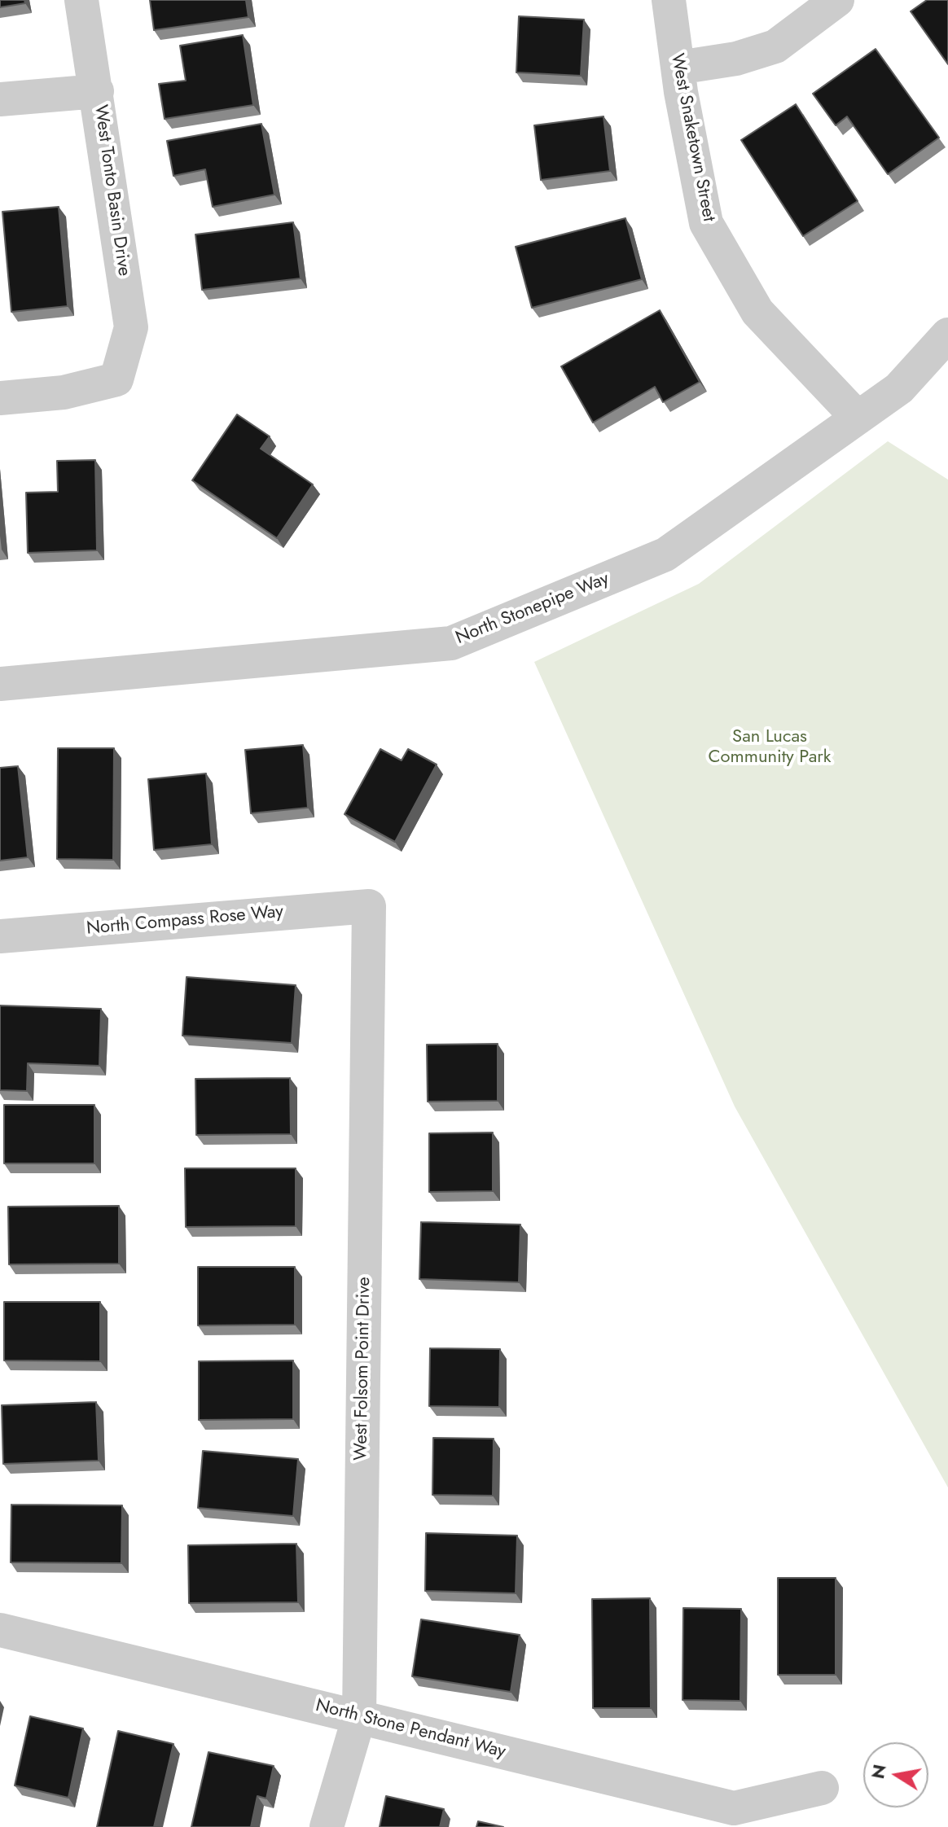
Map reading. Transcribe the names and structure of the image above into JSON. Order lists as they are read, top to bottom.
{
  "streets": {
    "street": [
      "West Snaketown Street",
      "West Tonto Basin Drive",
      "North Stonepipe Way",
      "North Compass Rose Way",
      "West Folsom Point Drive",
      "North Stone Pendant Way"
    ]
  },
  "crossings": [
    ["West Snaketown Street", "North Stonepipe Way"],
    ["North Compass Rose Way", "West Folsom Point Drive"],
    ["West Folsom Point Drive", "North Stone Pendant Way"]
  ],
  "parks": ["San Lucas Community Park"],
  "north": "left"
}
